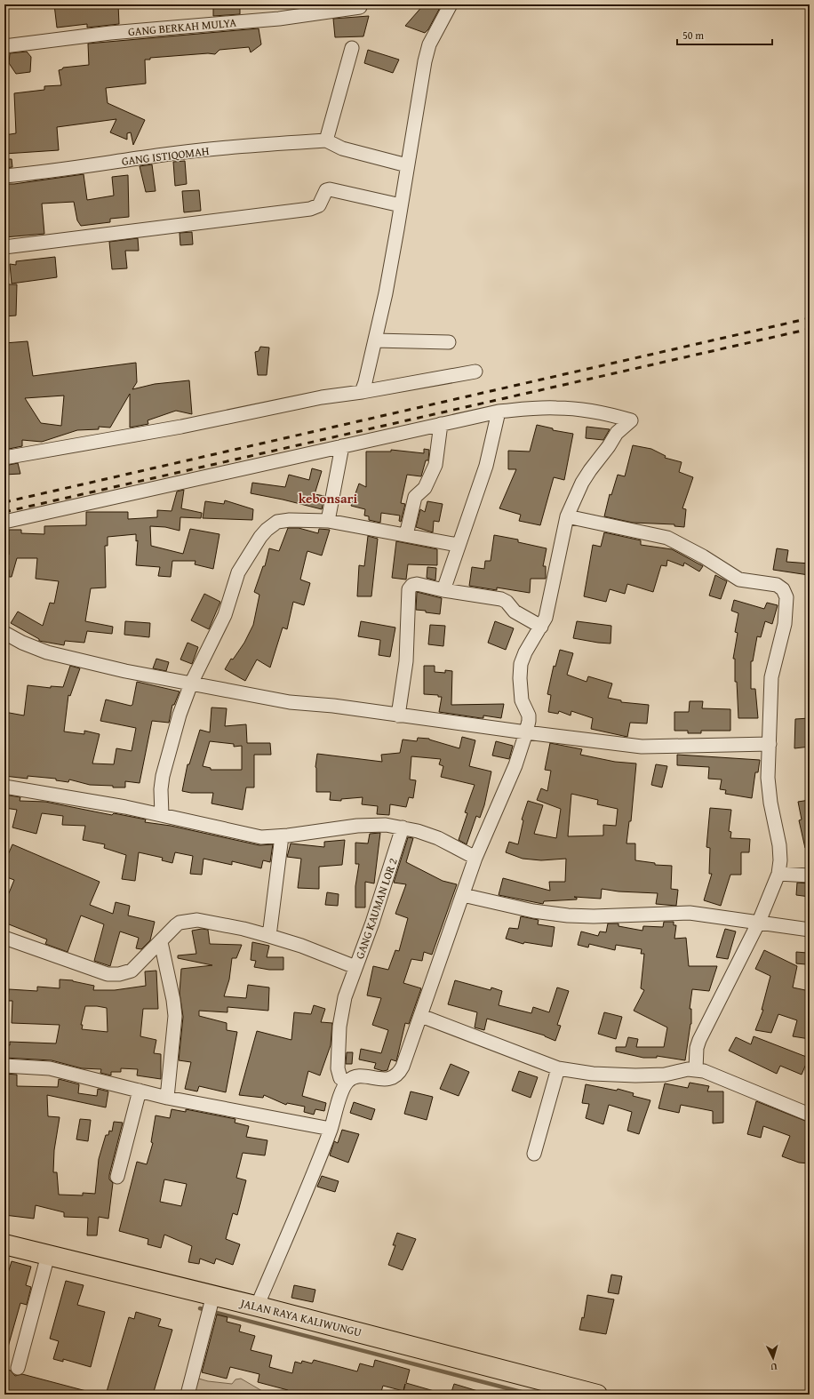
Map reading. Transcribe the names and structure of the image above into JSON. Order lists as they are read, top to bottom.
{
  "streets": {
    "main road": ["JALAN RAYA KALIWUNGU"],
    "street": ["GANG BERKAH MULYA", "GANG ISTIQOMAH", "GANG KAUMAN LOR 2"]
  },
  "districts": ["kebonsari"],
  "scale_bar": "50 m",
  "north": "bottom"
}
